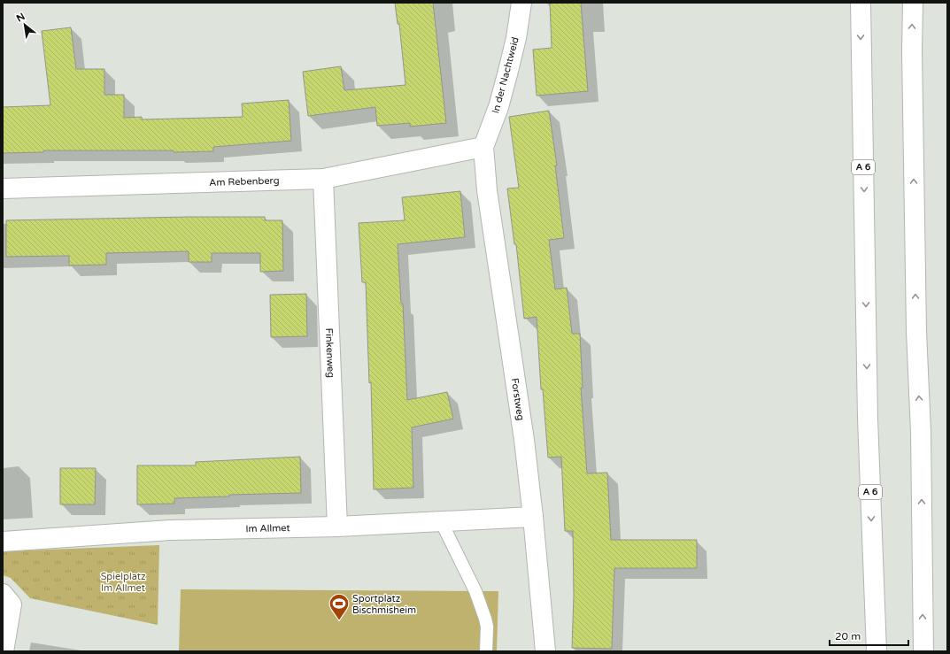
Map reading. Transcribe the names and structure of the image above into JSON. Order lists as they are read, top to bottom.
{
  "streets": {
    "main road": [
      "In der Nachtweid",
      "A 6",
      "Am Rebenberg",
      "Finkenweg",
      "Forstweg",
      "Im Allmet"
    ]
  },
  "crossings": [
    ["In der Nachtweid", "Am Rebenberg"],
    ["In der Nachtweid", "Forstweg"],
    ["Am Rebenberg", "Finkenweg"],
    ["Am Rebenberg", "Forstweg"],
    ["Finkenweg", "Im Allmet"],
    ["Forstweg", "Im Allmet"]
  ],
  "parks": ["Spielplatz Im Allmet"],
  "places": {
    "sports": ["Sportplatz Bischmisheim"]
  },
  "scale_bar": "20 m",
  "north": "top left"
}
